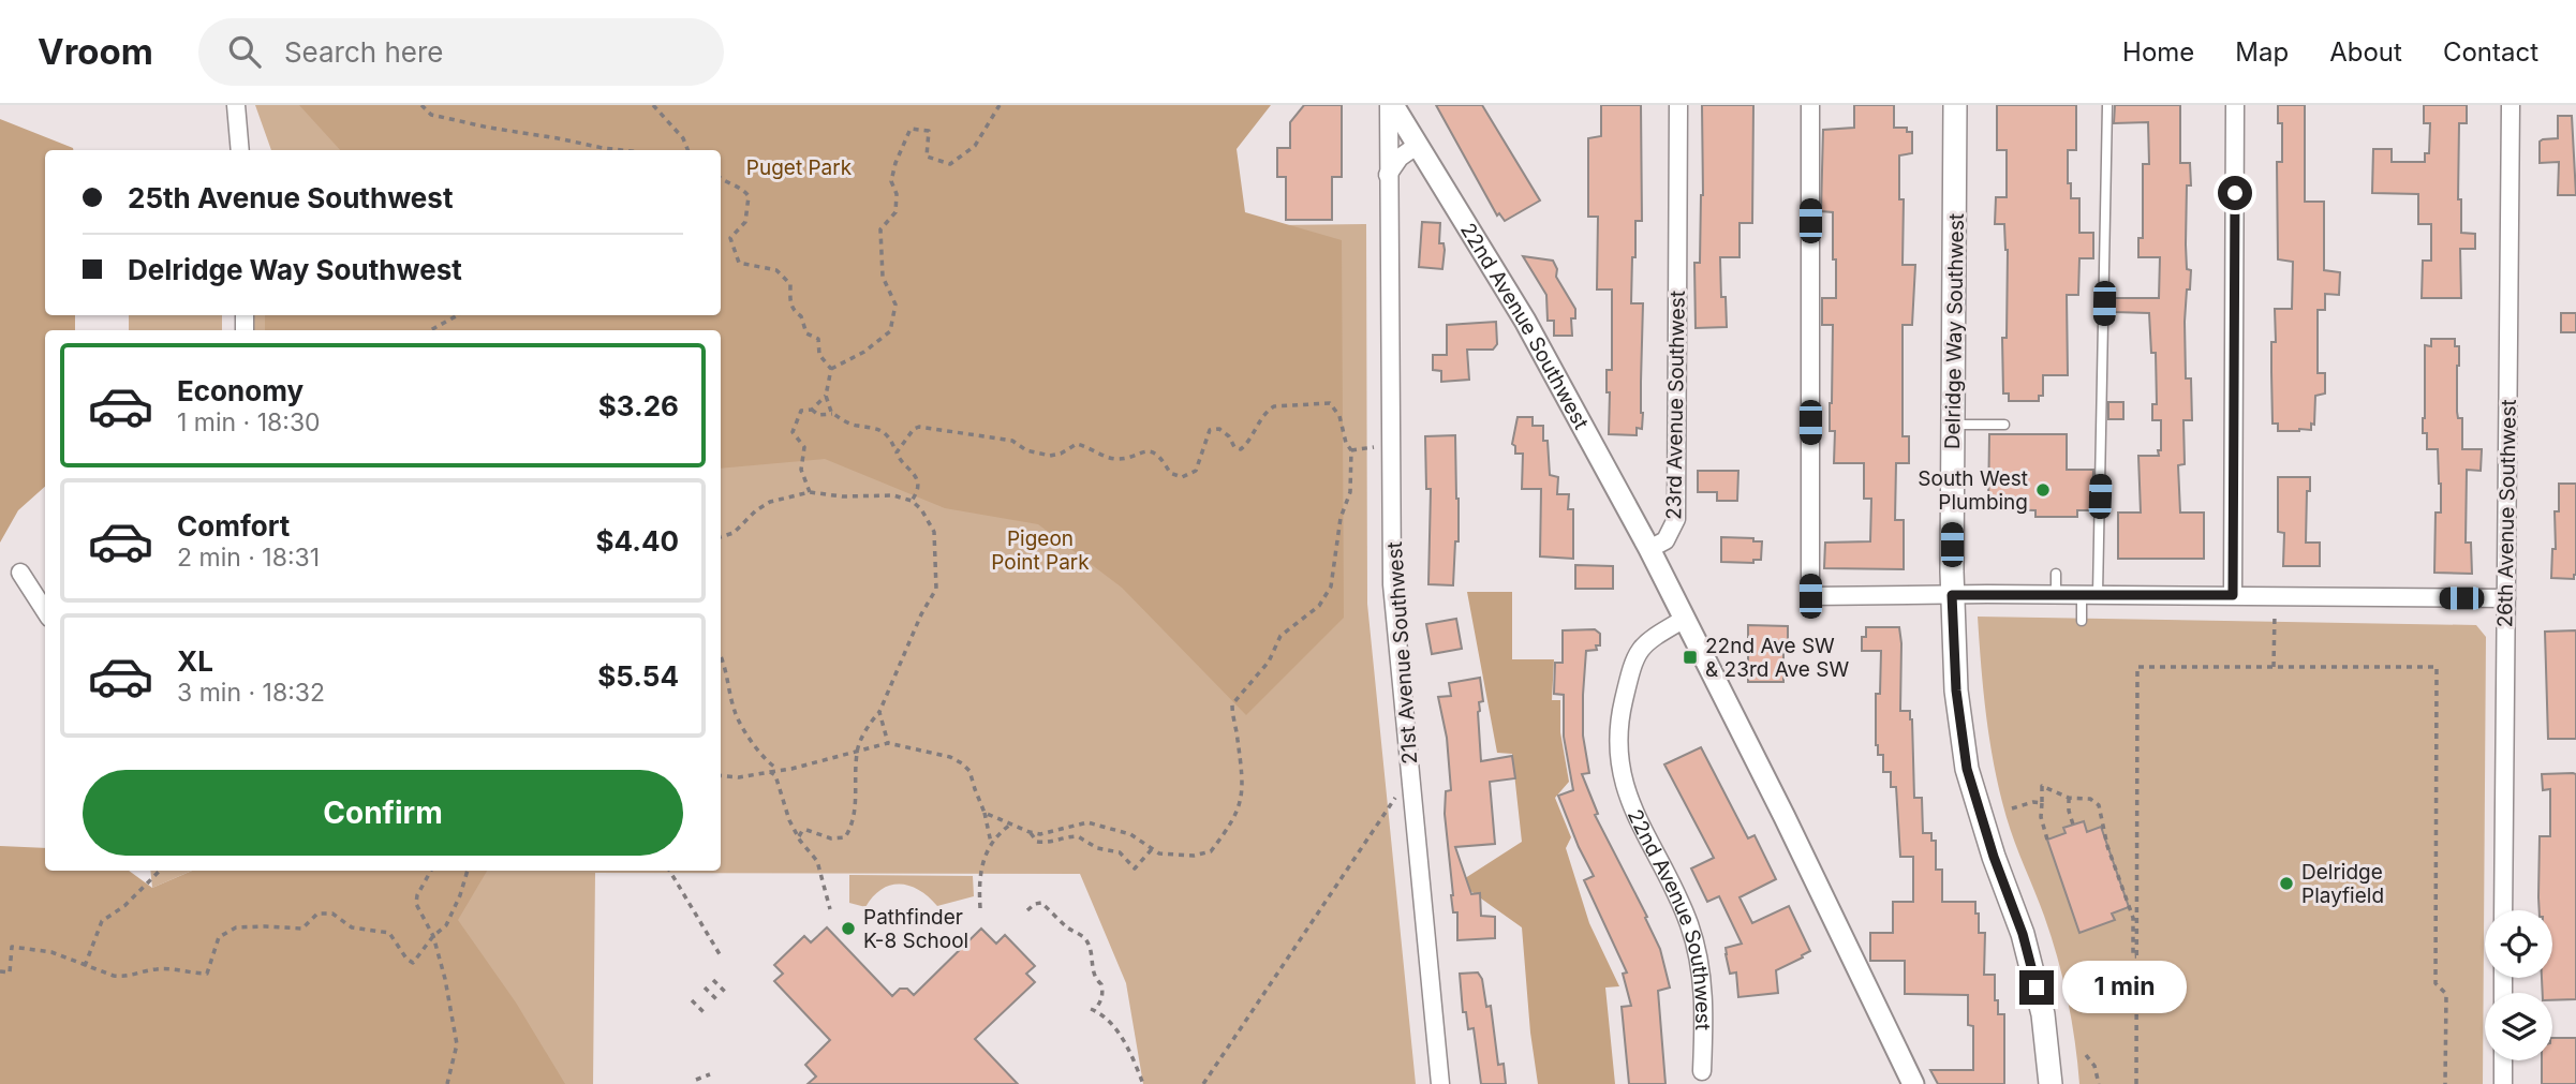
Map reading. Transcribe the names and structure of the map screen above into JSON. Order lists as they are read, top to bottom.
{
  "streets": {
    "main road": ["Delridge Way Southwest"],
    "street": [
      "22nd Avenue Southwest",
      "23rd Avenue Southwest",
      "26th Avenue Southwest",
      "21st Avenue Southwest"
    ]
  },
  "crossings": [
    ["22nd Avenue Southwest", "23rd Avenue Southwest"],
    ["22nd Avenue Southwest", "21st Avenue Southwest"]
  ],
  "parks": ["Puget Park", "Pigeon Point Park"],
  "places": {
    "other": ["South West Plumbing", "Delridge Playfield", "Pathfinder K-8 School"],
    "transit": ["22nd Ave SW & 23rd Ave SW"]
  },
  "page": {
    "header": "Vroom",
    "search": "Search here",
    "nav": [
      "Home",
      "Map",
      "About",
      "Contact"
    ],
    "banner": ["25th Avenue Southwest", "Delridge Way Southwest"],
    "list": [
      {
        "name": "Economy",
        "note": "1 min · 18:30",
        "value": "$3.26"
      },
      {
        "name": "Comfort",
        "note": "2 min · 18:31",
        "value": "$4.40"
      },
      {
        "name": "XL",
        "note": "3 min · 18:32",
        "value": "$5.54"
      }
    ],
    "buttons": "Confirm",
    "bubble": "1 min"
  }
}
